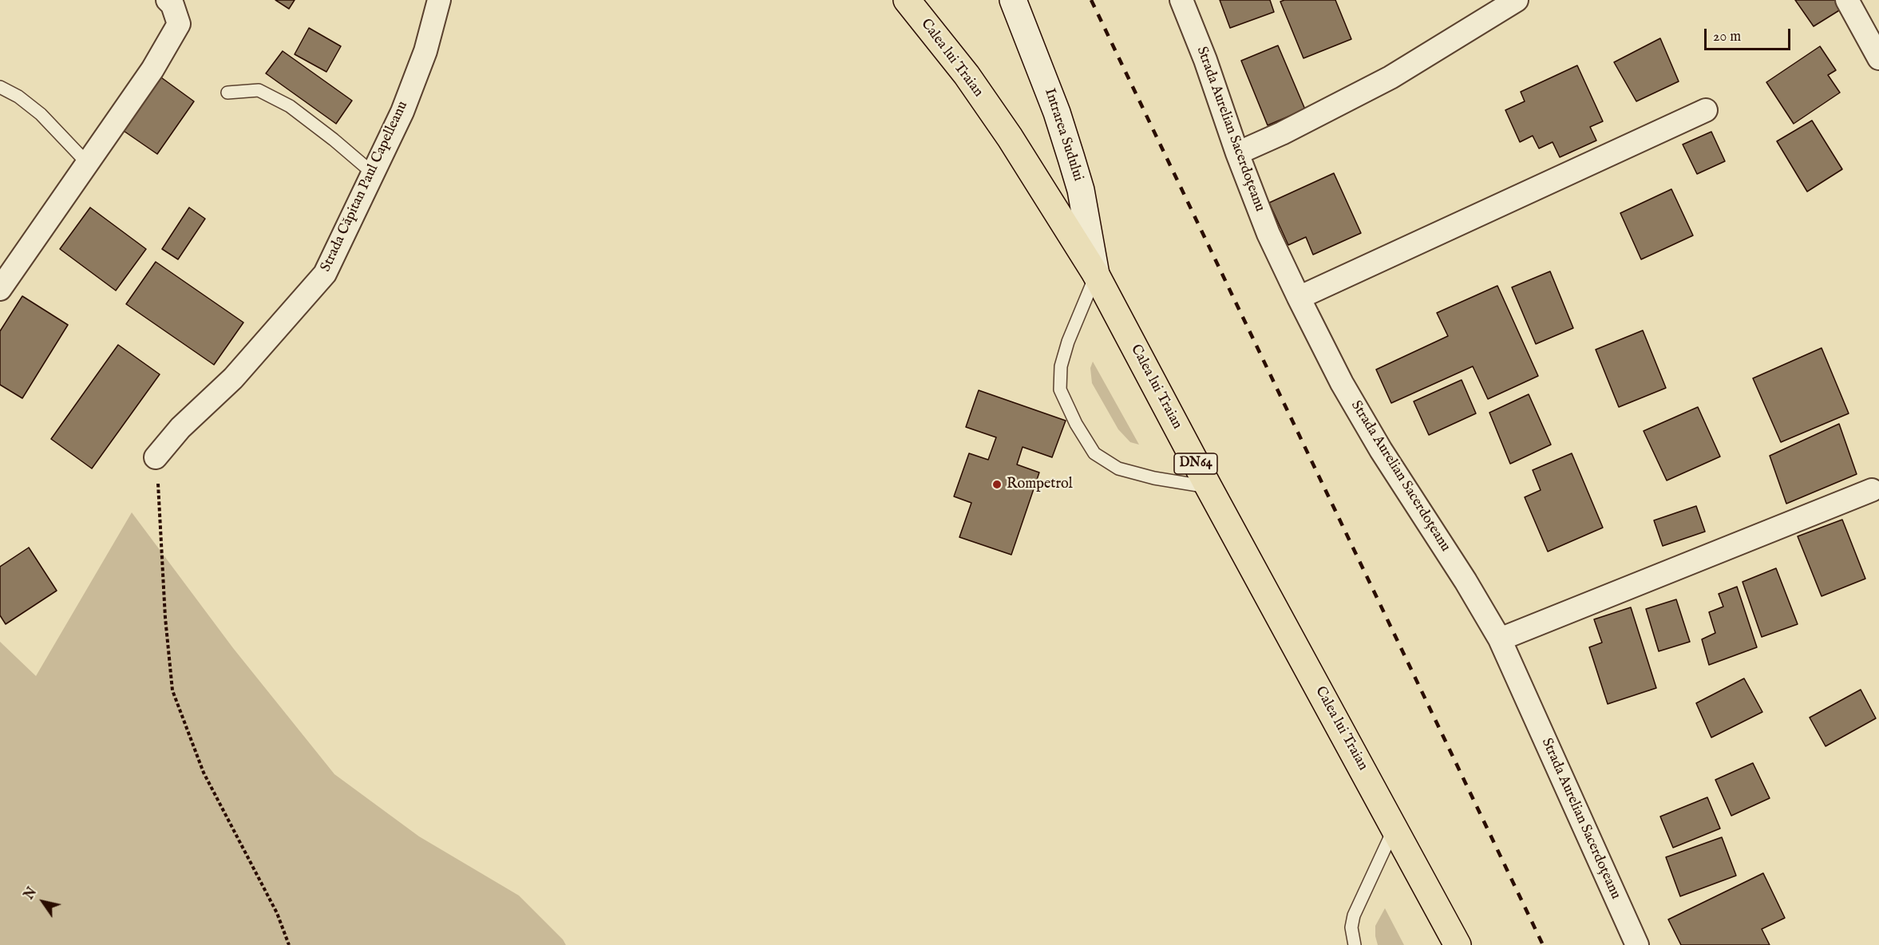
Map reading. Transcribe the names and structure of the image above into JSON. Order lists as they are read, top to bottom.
{
  "streets": {
    "main road": ["Calea lui Traian", "DN64"],
    "street": ["Strada Aurelian Sacerdoțeanu", "Intrarea Sudului", "Strada Căpitan Paul Capelleanu"]
  },
  "crossings": [
    ["Calea lui Traian", "Intrarea Sudului"]
  ],
  "places": ["Rompetrol"],
  "scale_bar": "20 m",
  "north": "top left"
}
